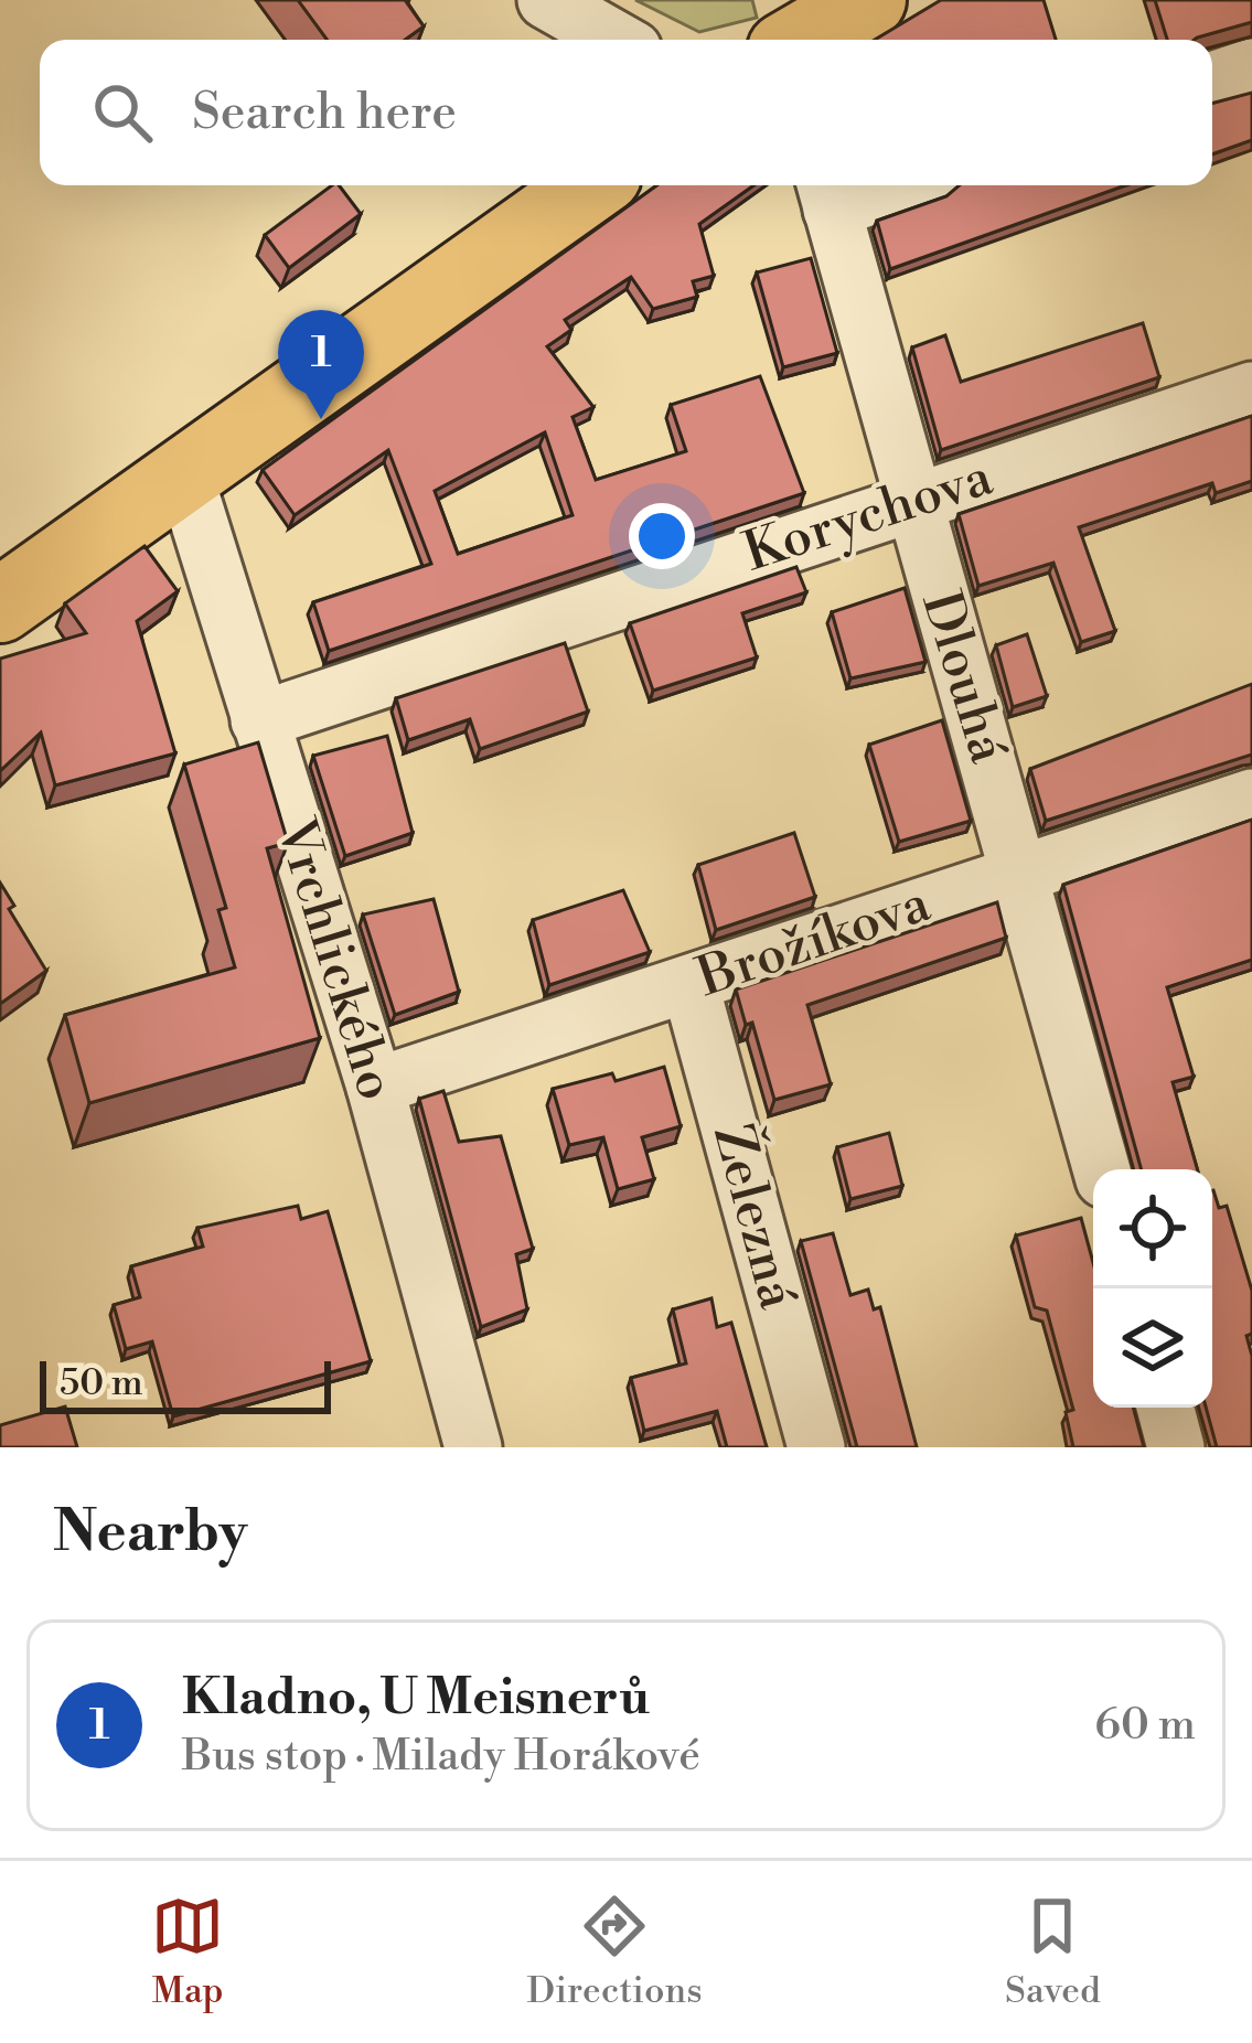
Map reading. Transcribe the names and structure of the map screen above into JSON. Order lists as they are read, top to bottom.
{
  "streets": {
    "street": [
      "Korychova",
      "Dlouhá",
      "Brožíkova",
      "Vrchlického",
      "Železná"
    ]
  },
  "crossings": [
    ["Korychova", "Dlouhá"],
    ["Korychova", "Vrchlického"],
    ["Dlouhá", "Brožíkova"],
    ["Brožíkova", "Vrchlického"],
    ["Brožíkova", "Železná"]
  ],
  "scale_bar": "50 m",
  "page": {
    "search": "Search here",
    "pins": "1",
    "scale": "50 m",
    "heading": "Nearby",
    "list": [
      {
        "mark": "1",
        "name": "Kladno, U Meisnerů",
        "note": "Bus stop · Milady Horákové",
        "value": "60 m"
      }
    ],
    "nav": ["Map", "Directions", "Saved"]
  }
}
